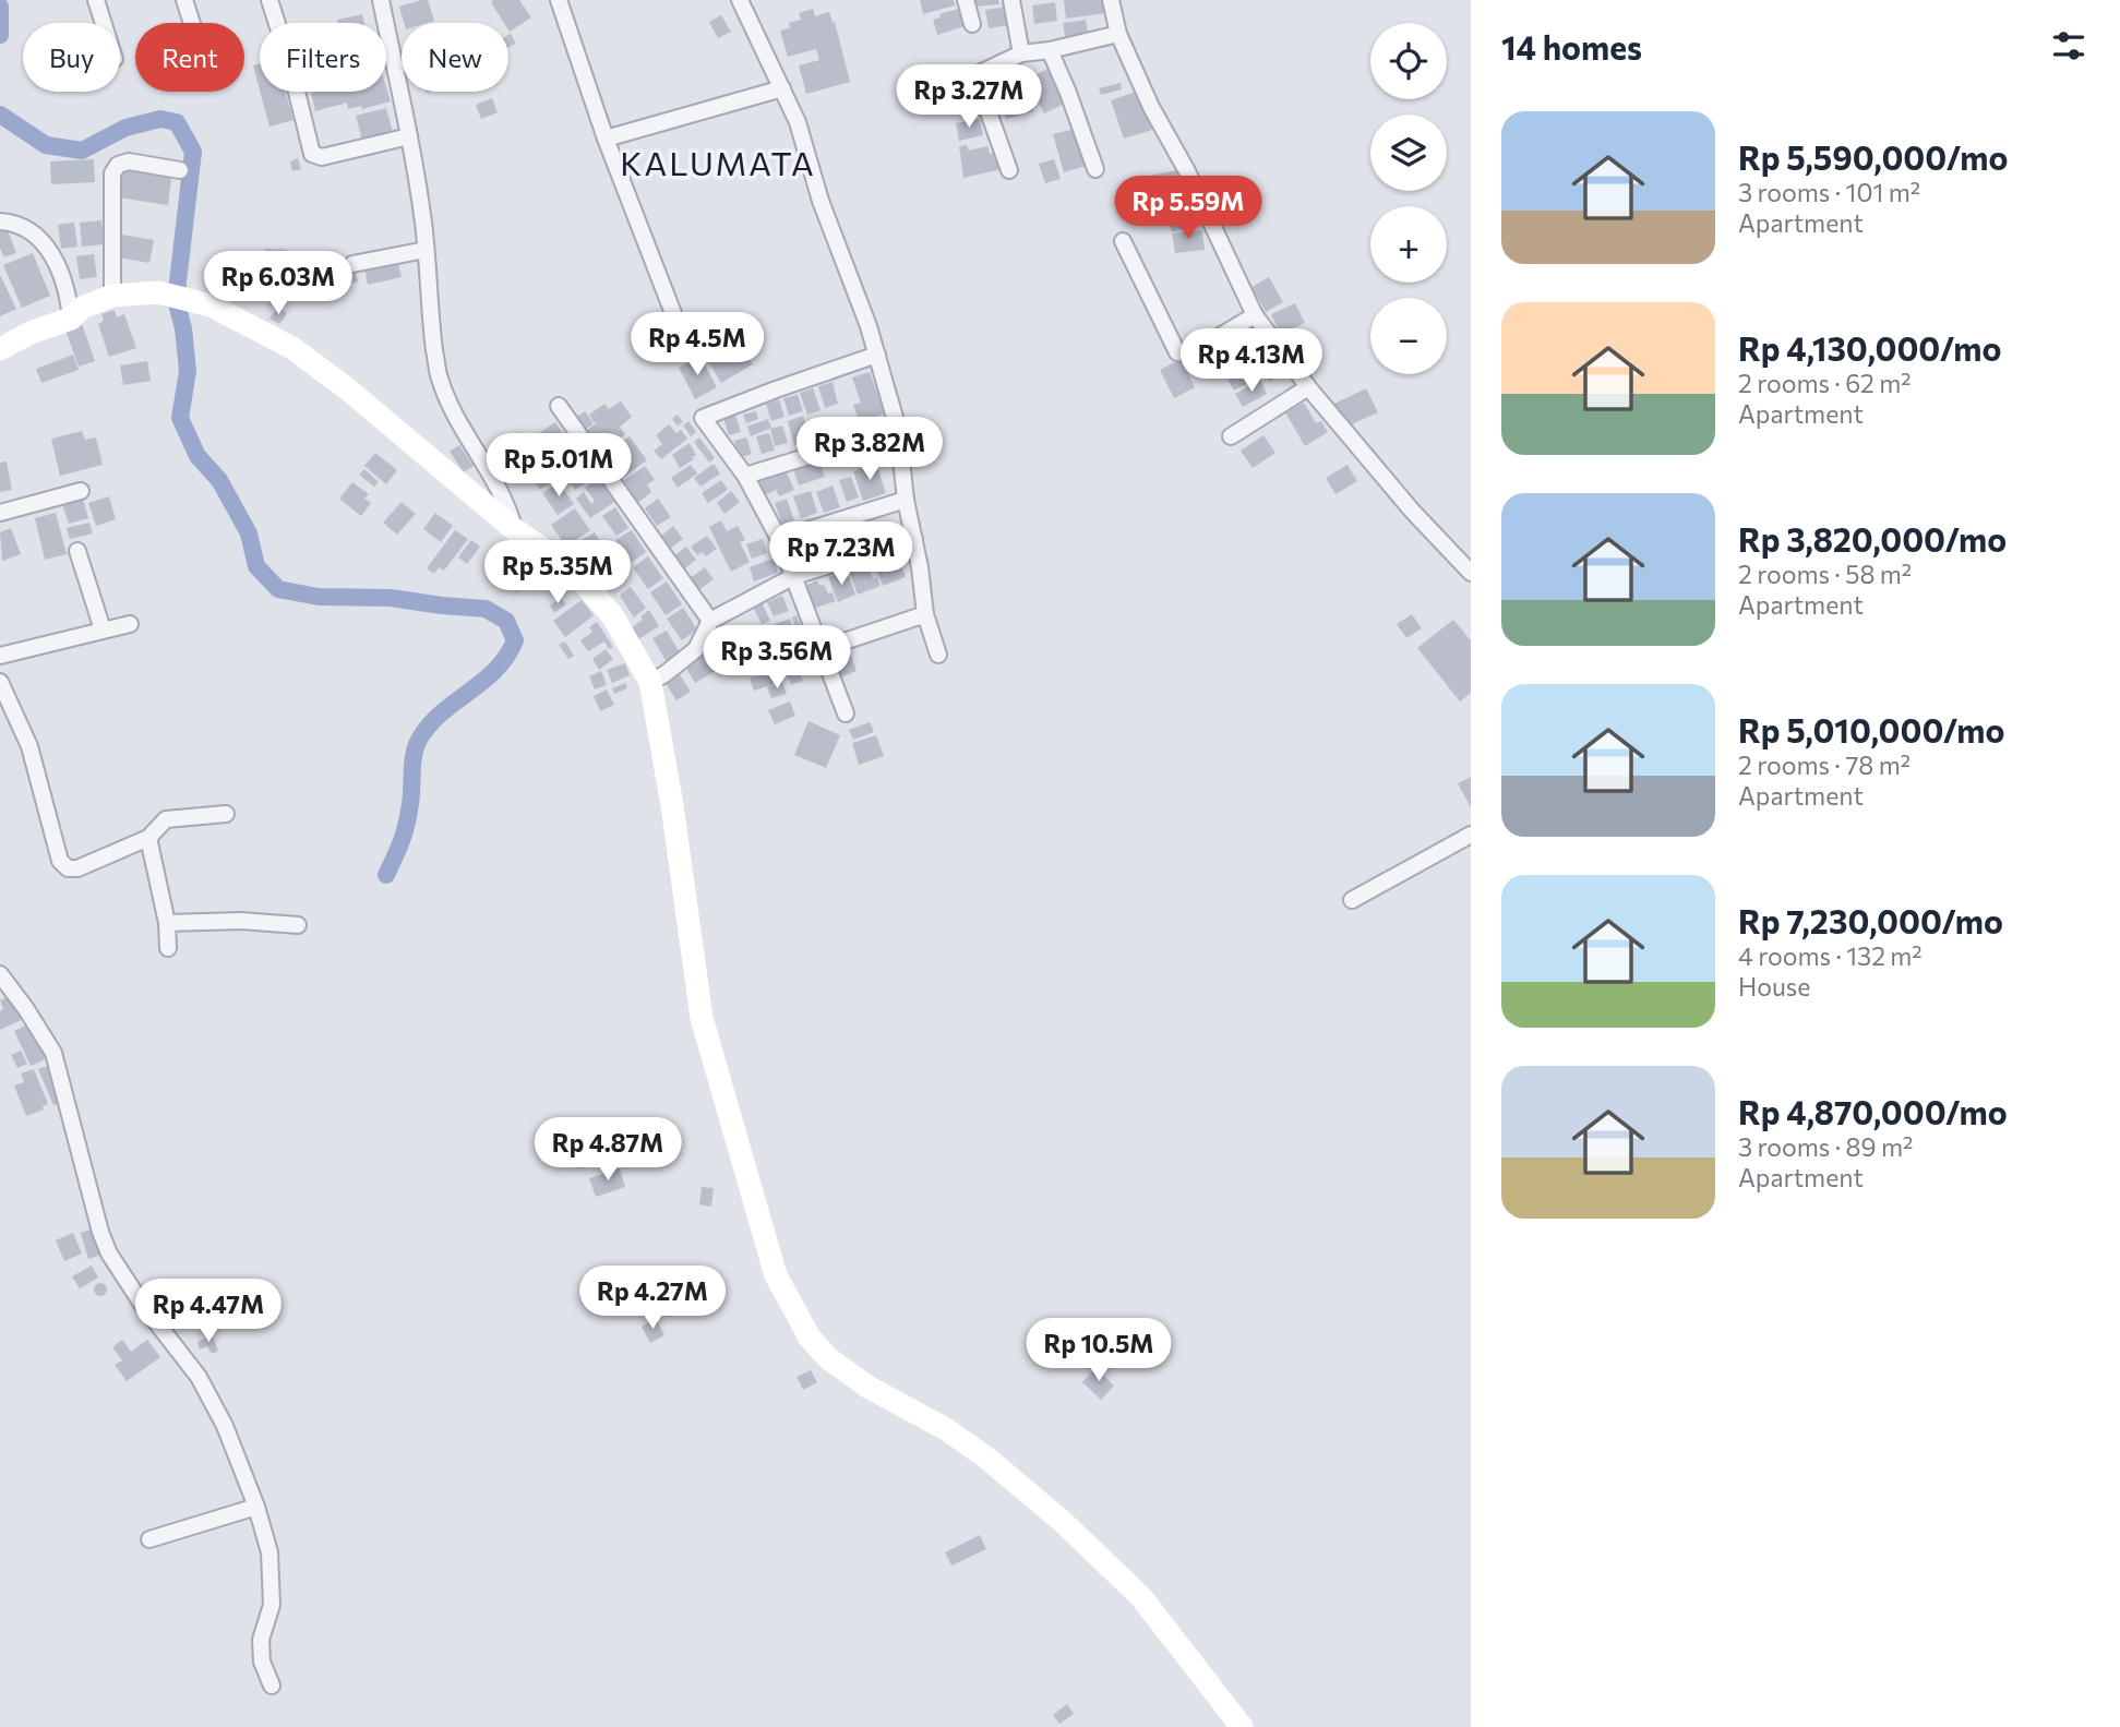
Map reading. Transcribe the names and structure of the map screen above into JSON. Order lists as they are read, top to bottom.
{
  "districts": ["KALUMATA"],
  "page": {
    "heading": "14 homes",
    "map_buttons": ["+", "−"],
    "chip": [
      "Buy",
      "Rent",
      "Filters",
      "New"
    ],
    "price": [
      "Rp 3.27M",
      "Rp 5.59M",
      "Rp 6.03M",
      "Rp 4.5M",
      "Rp 4.13M",
      "Rp 3.82M",
      "Rp 5.01M",
      "Rp 7.23M",
      "Rp 5.35M",
      "Rp 3.56M",
      "Rp 4.87M",
      "Rp 4.27M",
      "Rp 4.47M",
      "Rp 10.5M"
    ],
    "list": [
      {
        "name": "Rp 5,590,000/mo",
        "note": "3 rooms · 101 m² · Apartment"
      },
      {
        "name": "Rp 4,130,000/mo",
        "note": "2 rooms · 62 m² · Apartment"
      },
      {
        "name": "Rp 3,820,000/mo",
        "note": "2 rooms · 58 m² · Apartment"
      },
      {
        "name": "Rp 5,010,000/mo",
        "note": "2 rooms · 78 m² · Apartment"
      },
      {
        "name": "Rp 7,230,000/mo",
        "note": "4 rooms · 132 m² · House"
      },
      {
        "name": "Rp 4,870,000/mo",
        "note": "3 rooms · 89 m² · Apartment"
      }
    ]
  }
}
